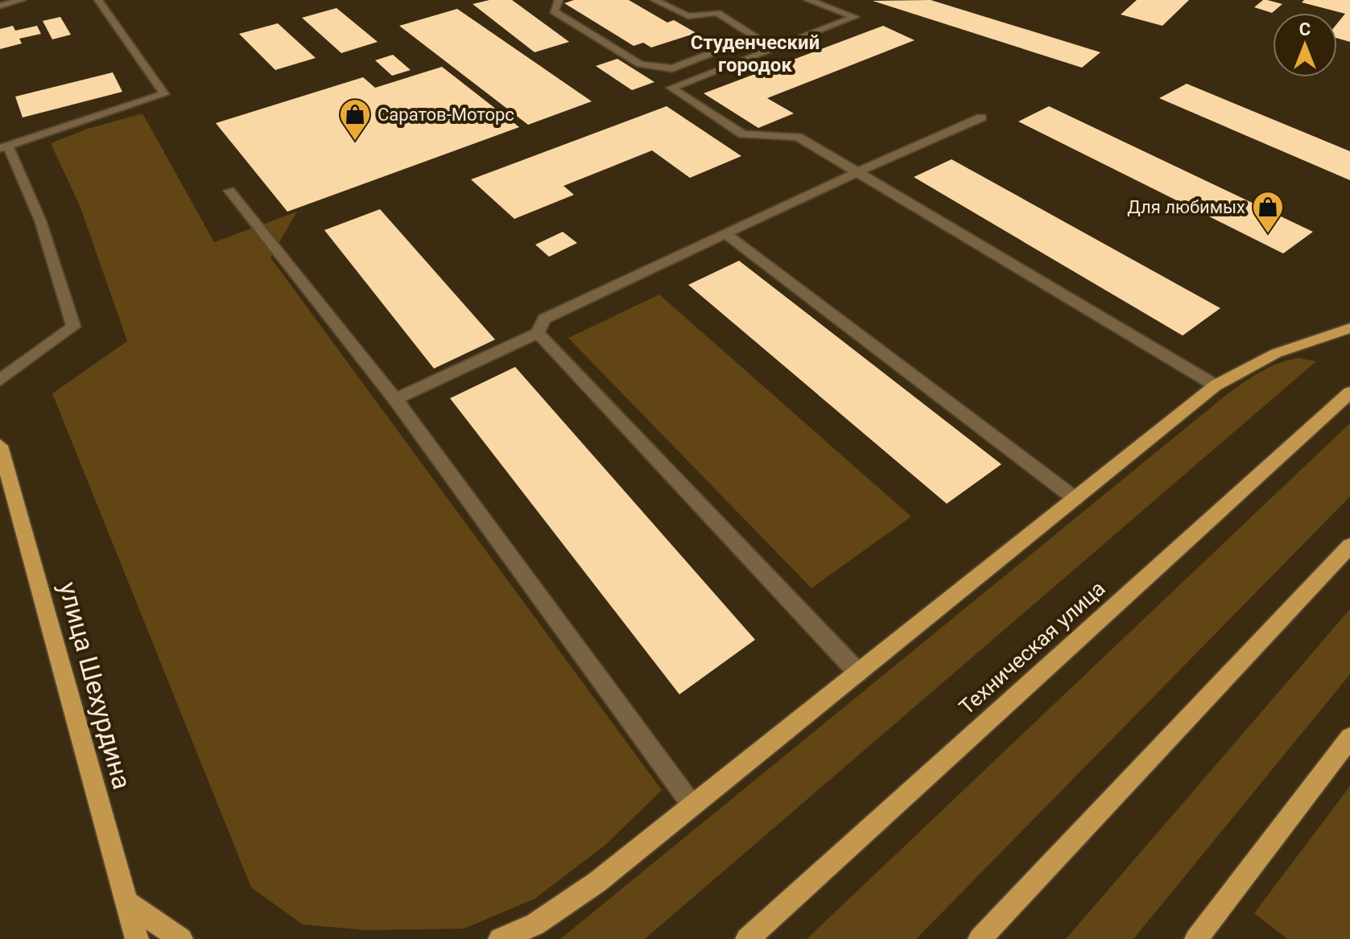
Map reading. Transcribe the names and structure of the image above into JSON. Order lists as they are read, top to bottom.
{
  "streets": {
    "main road": ["Техническая улица", "улица Шехурдина"]
  },
  "districts": ["Студенческий городок"],
  "places": {
    "shop": ["Саратов-Моторс", "Для любимых"]
  },
  "north": "top"
}
